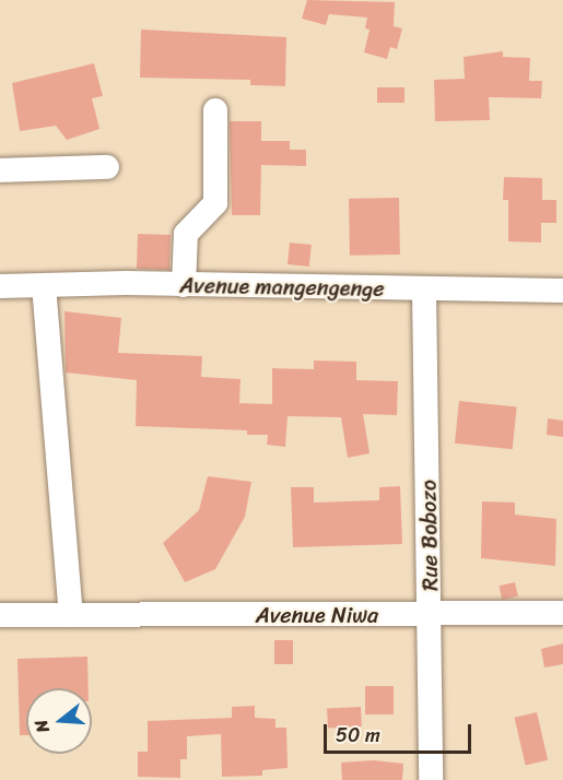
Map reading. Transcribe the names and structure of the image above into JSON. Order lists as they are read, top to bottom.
{
  "streets": {
    "street": ["Avenue mangengenge", "Rue Bobozo", "Avenue Niwa"]
  },
  "crossings": [
    ["Avenue mangengenge", "Rue Bobozo"],
    ["Rue Bobozo", "Avenue Niwa"]
  ],
  "scale_bar": "50 m",
  "north": "left"
}
